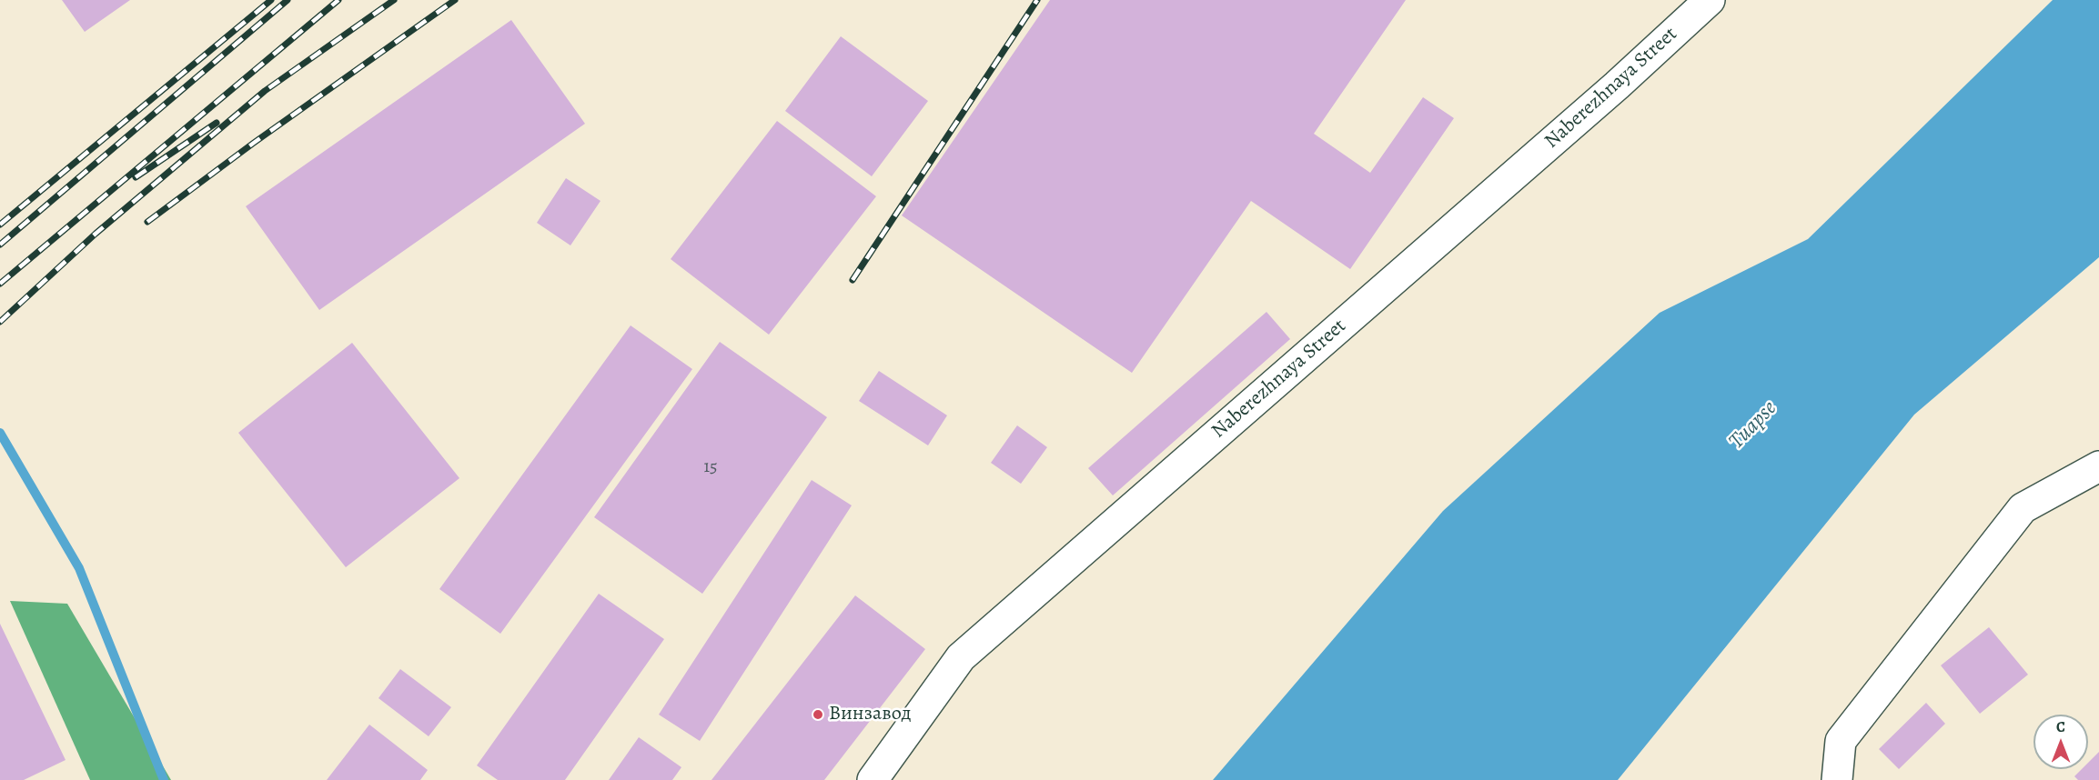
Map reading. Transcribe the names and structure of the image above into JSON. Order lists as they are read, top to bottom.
{
  "streets": {
    "street": ["Naberezhnaya Street"]
  },
  "water": ["Tuapse"],
  "places": ["Винзавод"],
  "house_numbers": ["15"],
  "north": "top"
}
